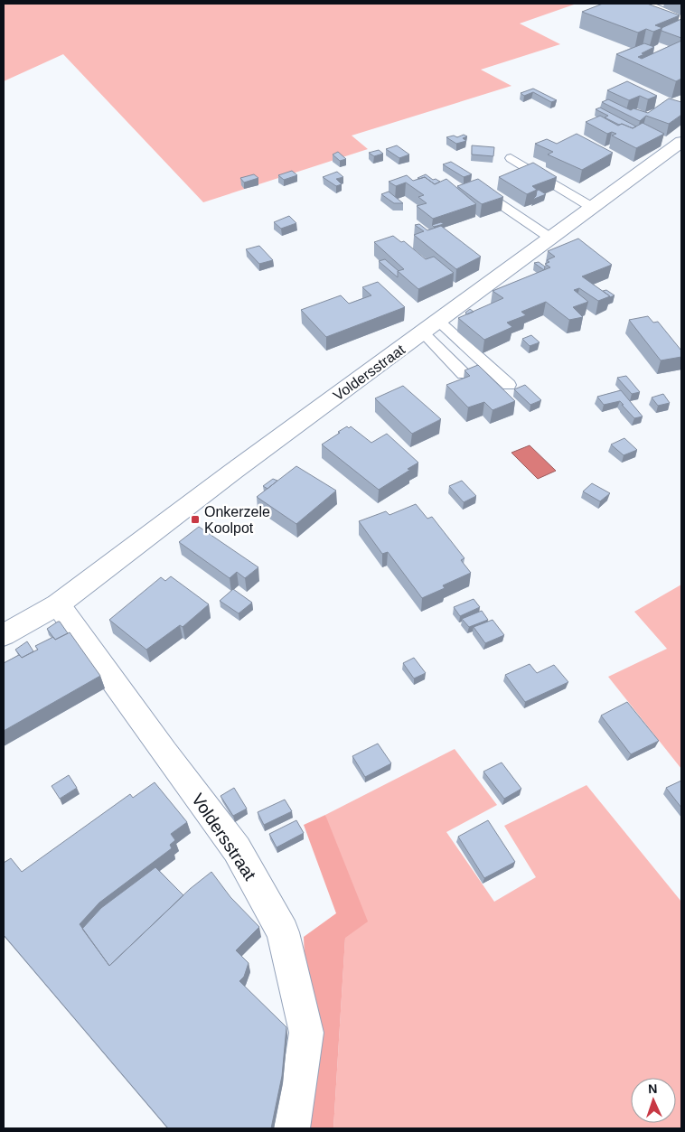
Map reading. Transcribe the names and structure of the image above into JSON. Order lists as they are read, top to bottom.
{
  "streets": {
    "street": ["Voldersstraat"]
  },
  "places": {
    "transit": ["Onkerzele Koolpot"]
  },
  "north": "top"
}
